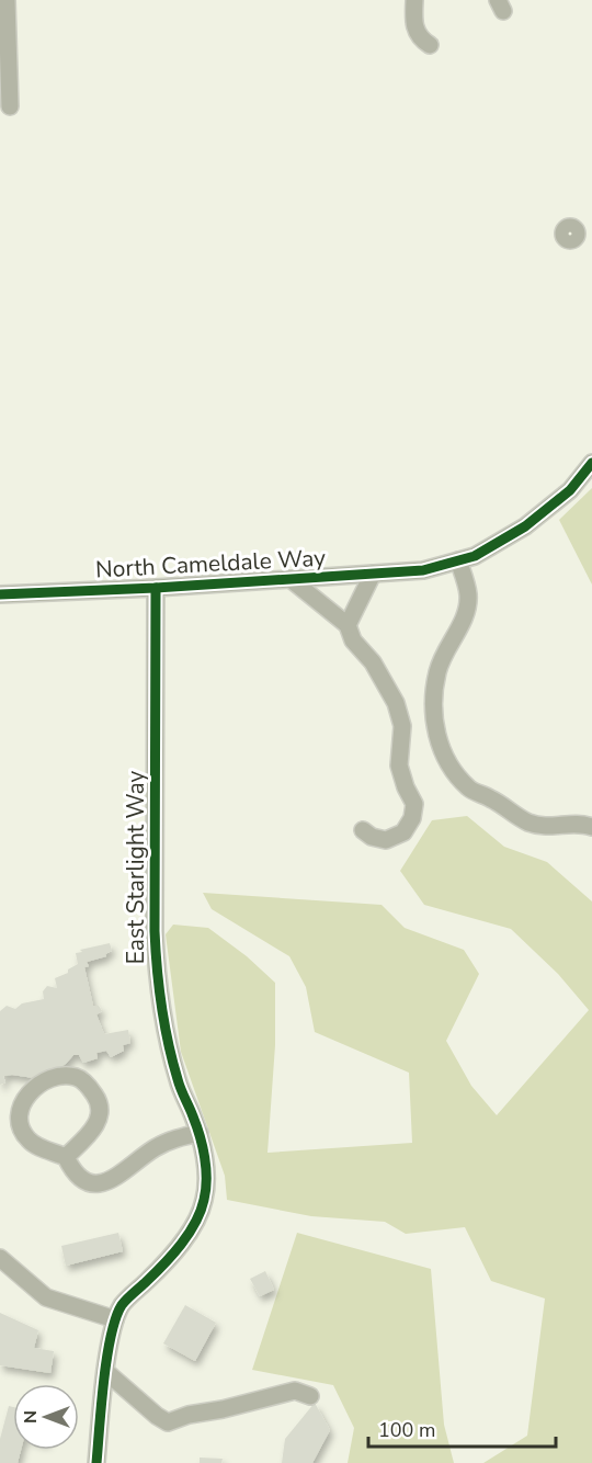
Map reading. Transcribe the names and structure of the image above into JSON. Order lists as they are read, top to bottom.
{
  "streets": {
    "street": ["North Cameldale Way", "East Starlight Way"]
  },
  "crossings": [
    ["North Cameldale Way", "East Starlight Way"]
  ],
  "scale_bar": "100 m",
  "north": "left"
}
